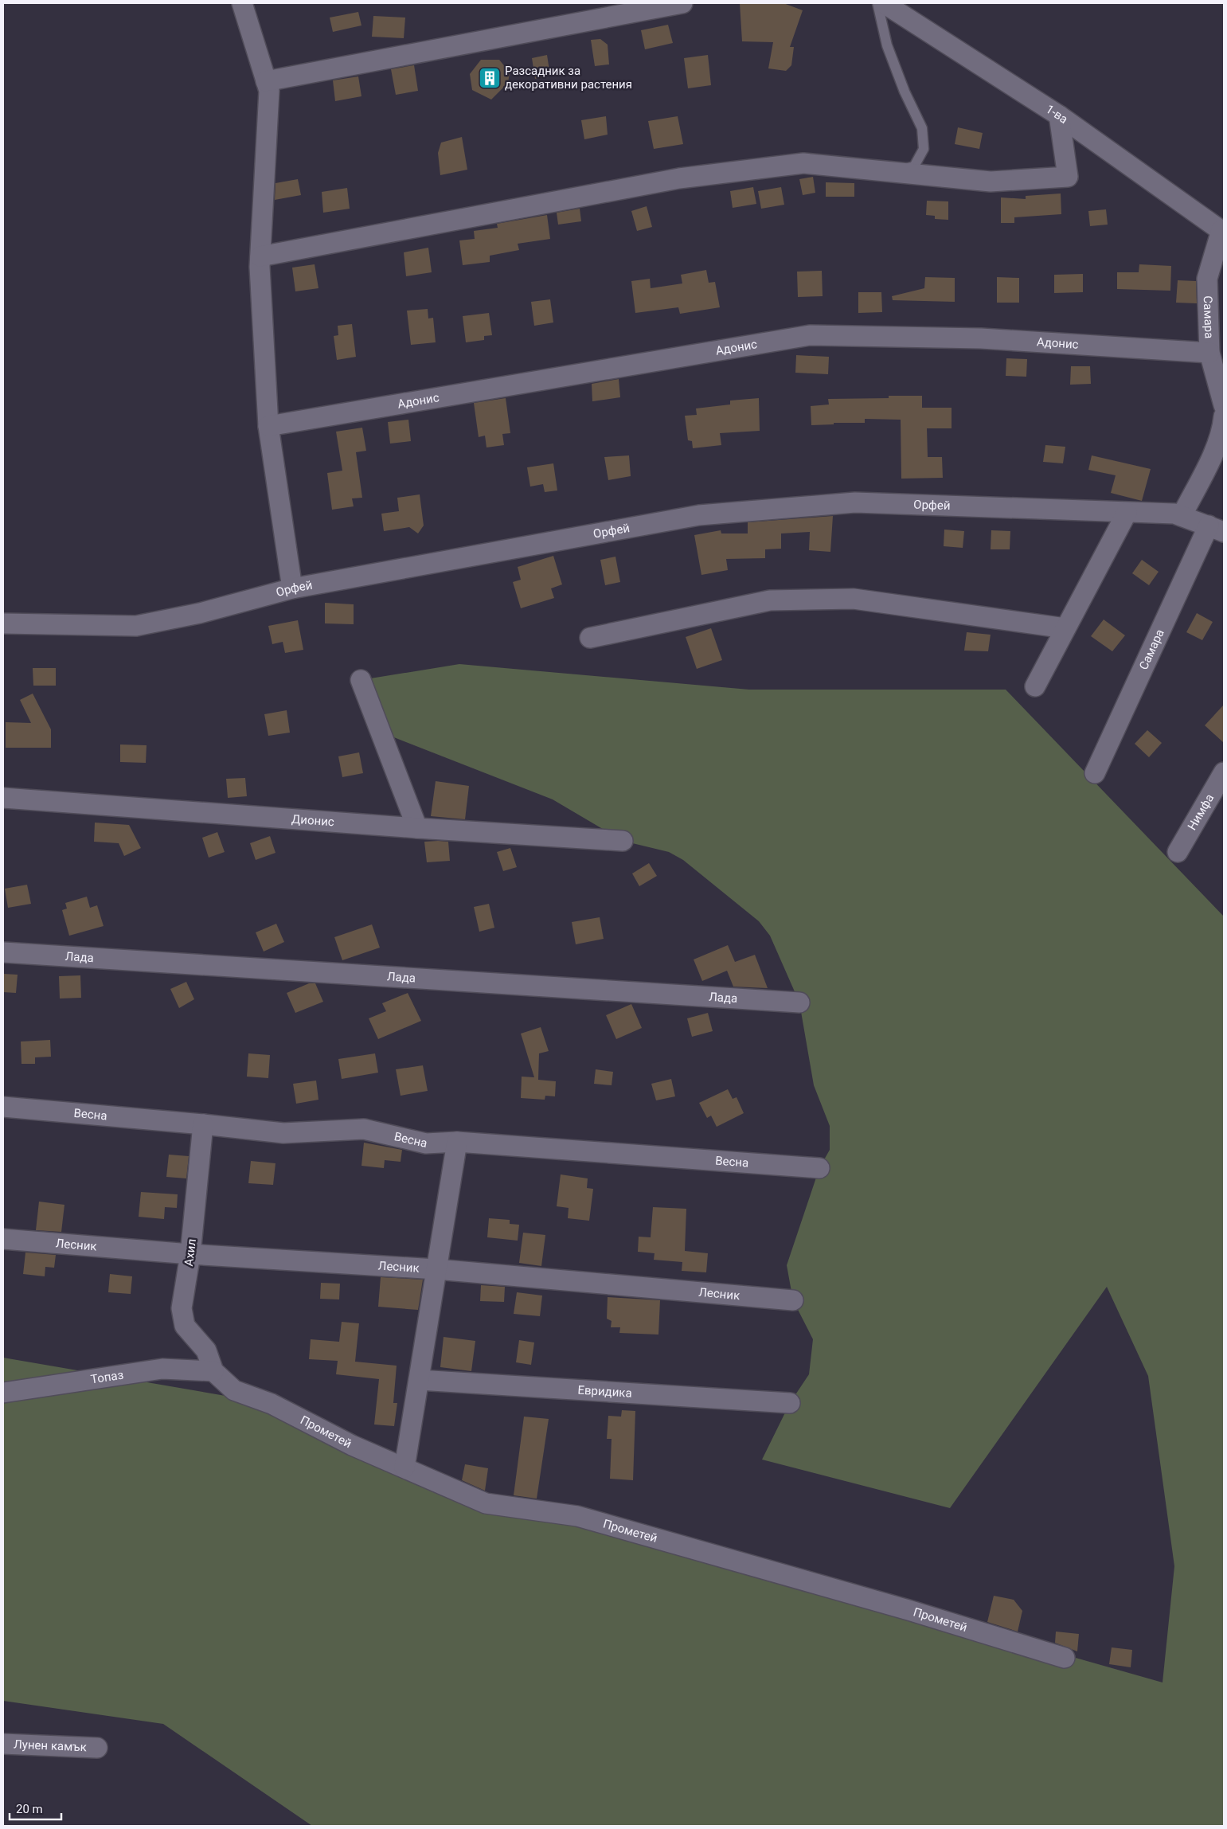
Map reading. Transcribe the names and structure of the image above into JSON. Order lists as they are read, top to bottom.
{
  "streets": {
    "street": [
      "1-ва",
      "Самара",
      "Адонис",
      "Орфей",
      "Нимфа",
      "Дионис",
      "Лада",
      "Весна",
      "Лесник",
      "Ахил",
      "Топаз",
      "Евридика",
      "Прометей",
      "Лунен камък"
    ]
  },
  "crossings": [
    ["1-ва", "Самара"],
    ["Самара", "Адонис"],
    ["Самара", "Орфей"],
    ["Весна", "Ахил"],
    ["Лесник", "Ахил"],
    ["Ахил", "Топаз"],
    ["Ахил", "Прометей"],
    ["Топаз", "Прометей"]
  ],
  "places": {
    "building": ["Разсадник за декоративни растения"]
  },
  "scale_bar": "20 m"
}
